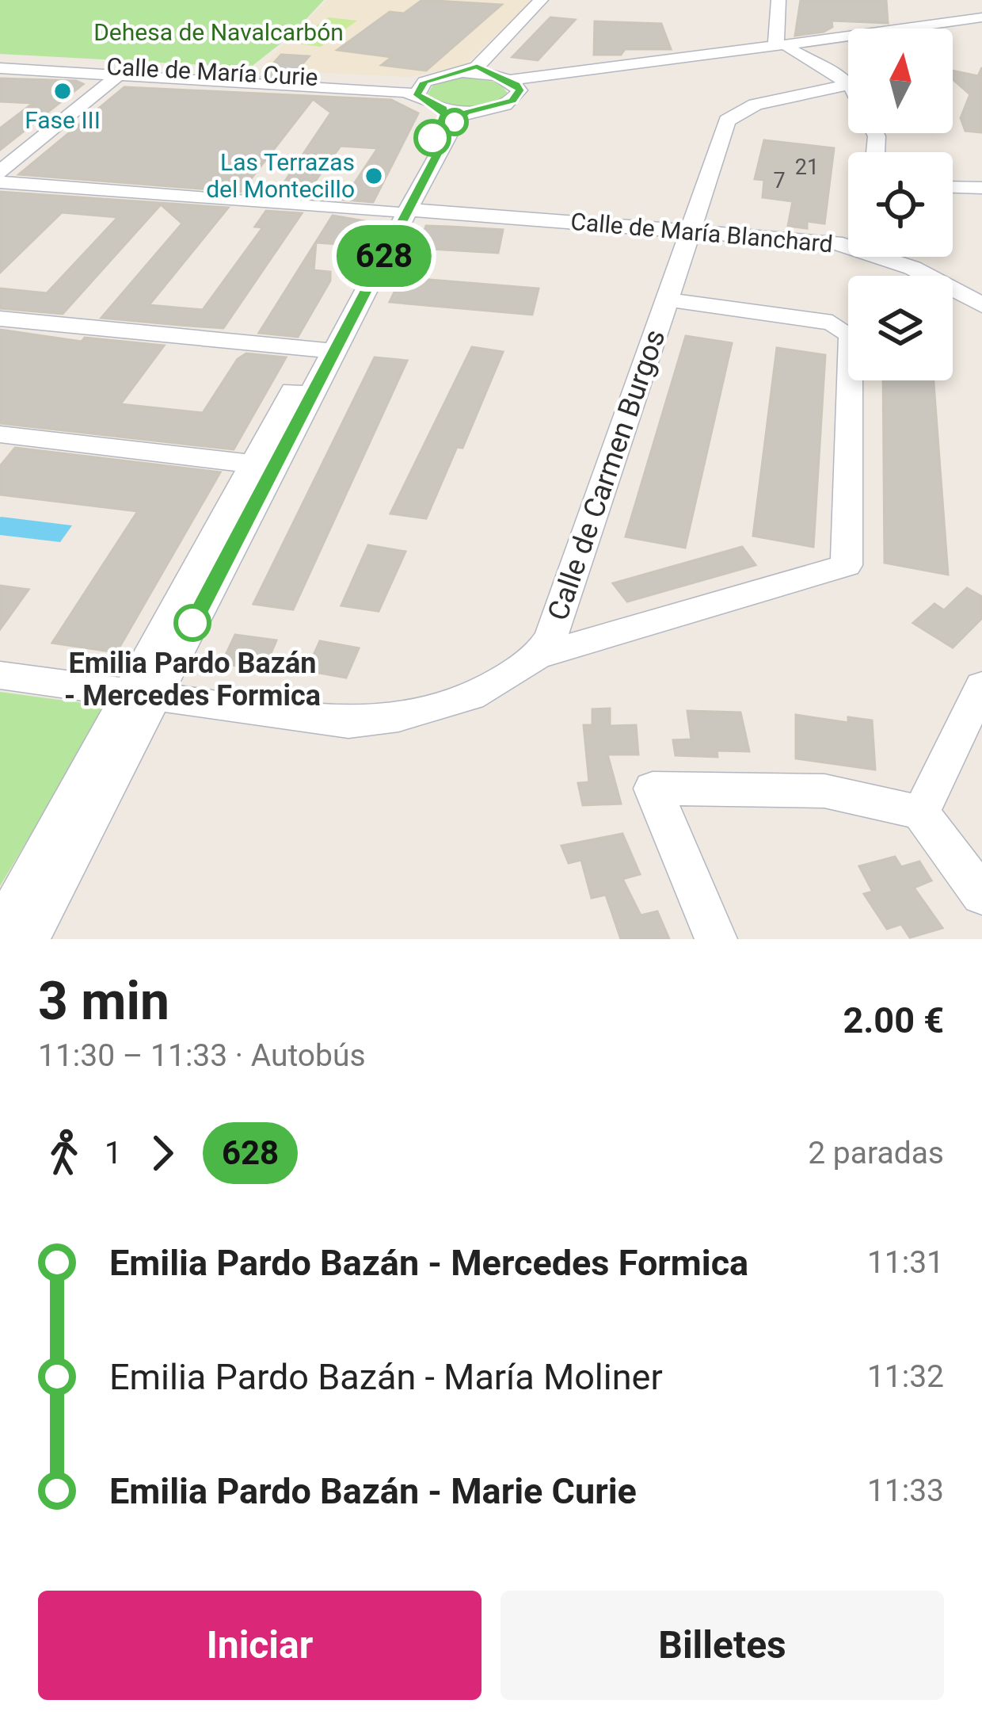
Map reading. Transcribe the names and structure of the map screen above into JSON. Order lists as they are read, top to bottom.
{
  "streets": {
    "street": ["Calle de María Curie", "Calle de María Blanchard", "Calle de Carmen Burgos"]
  },
  "crossings": [
    ["Calle de María Blanchard", "Calle de Carmen Burgos"]
  ],
  "parks": ["Dehesa de Navalcarbón"],
  "places": ["Fase III", "Las Terrazas del Montecillo", "Emilia Pardo Bazán - Mercedes Formica"],
  "lines": ["bus line 628"],
  "house_numbers": ["21", "7"],
  "north": "top",
  "page": {
    "on_map": "628",
    "heading": ["3 min", "11:30 – 11:33 · Autobús", "2.00 €"],
    "legs": ["1", "628", "2 paradas"],
    "list": [
      {
        "name": "Emilia Pardo Bazán - Mercedes Formica",
        "value": "11:31"
      },
      {
        "name": "Emilia Pardo Bazán - María Moliner",
        "value": "11:32"
      },
      {
        "name": "Emilia Pardo Bazán - Marie Curie",
        "value": "11:33"
      }
    ],
    "buttons": ["Iniciar", "Billetes"]
  }
}
